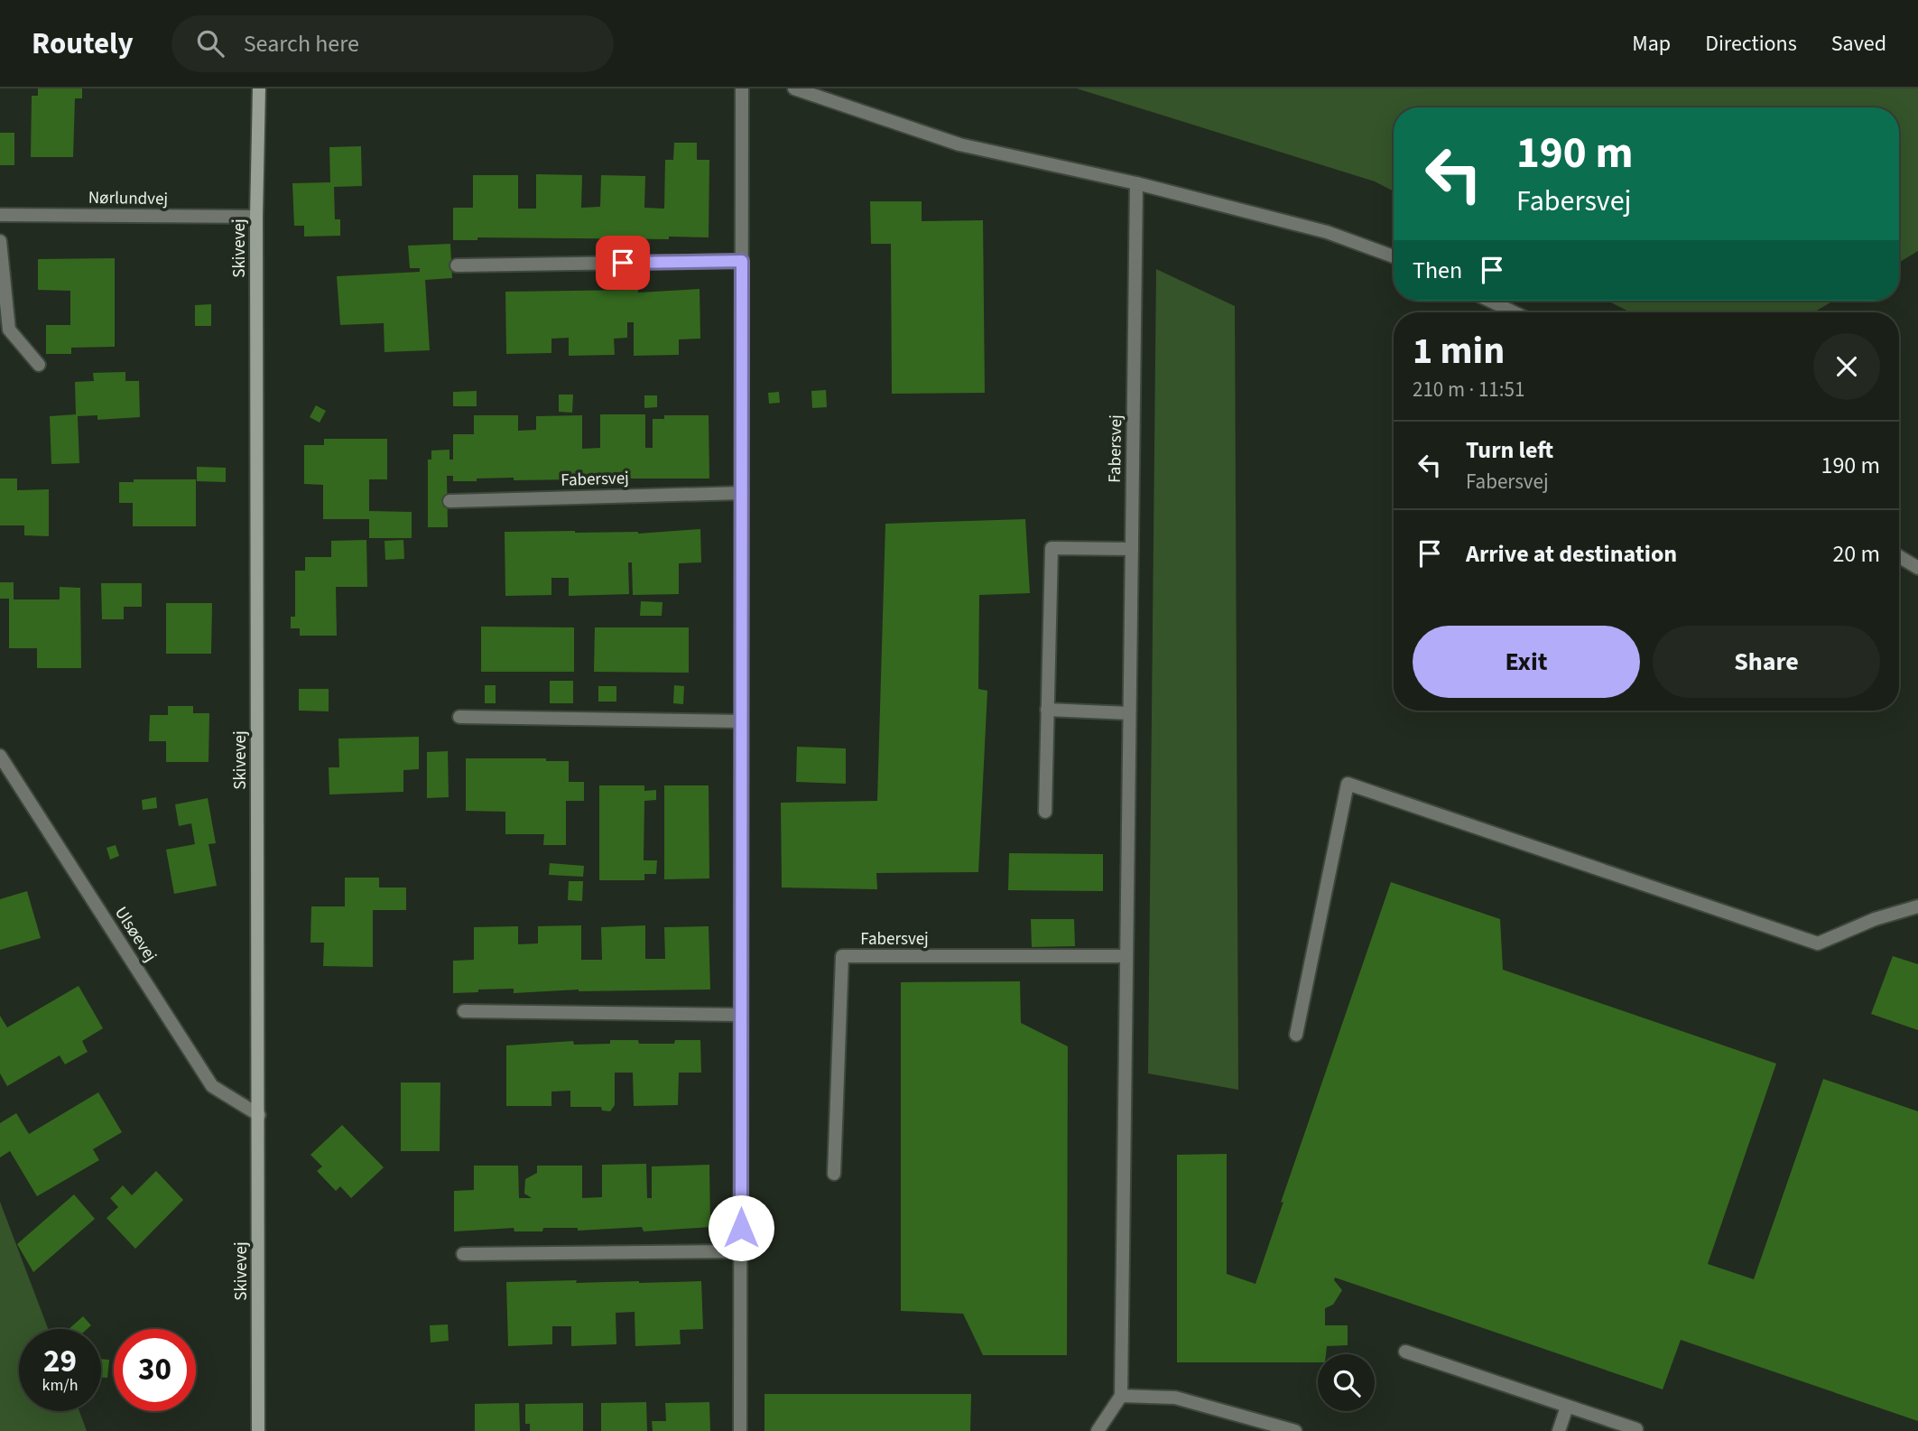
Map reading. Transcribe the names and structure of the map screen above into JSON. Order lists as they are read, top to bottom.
{
  "streets": {
    "street": [
      "Nørlundvej",
      "Skivevej",
      "Fabersvej",
      "Ulsøevej"
    ]
  },
  "crossings": [
    ["Nørlundvej", "Skivevej"],
    ["Skivevej", "Ulsøevej"]
  ],
  "page": {
    "header": "Routely",
    "search": "Search here",
    "nav": ["Map", "Directions", "Saved"],
    "turn": ["190 m", "Fabersvej"],
    "then": "Then",
    "heading": ["1 min", "210 m · 11:51"],
    "list": [
      {
        "name": "Turn left",
        "note": "Fabersvej",
        "value": "190 m"
      },
      {
        "name": "Arrive at destination",
        "value": "20 m"
      }
    ],
    "buttons": ["Exit", "Share"],
    "speed": "29 km/h",
    "limit": "30"
  }
}
